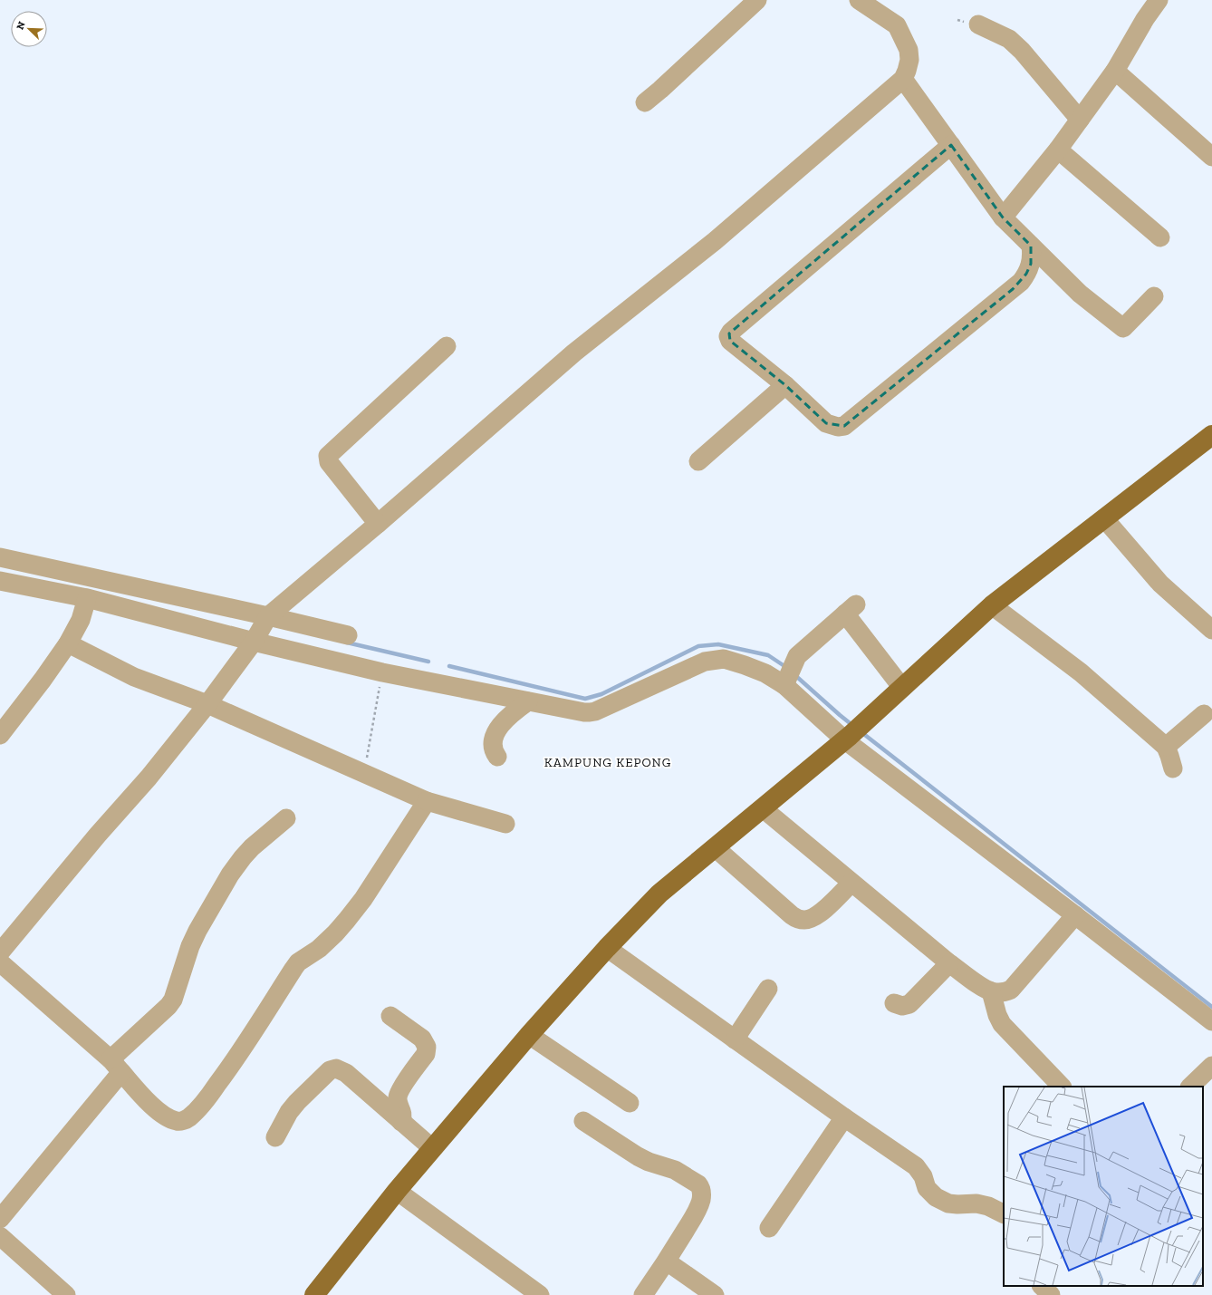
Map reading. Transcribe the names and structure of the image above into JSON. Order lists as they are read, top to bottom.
{
  "districts": ["KAMPUNG KEPONG"],
  "north": "top left"
}
